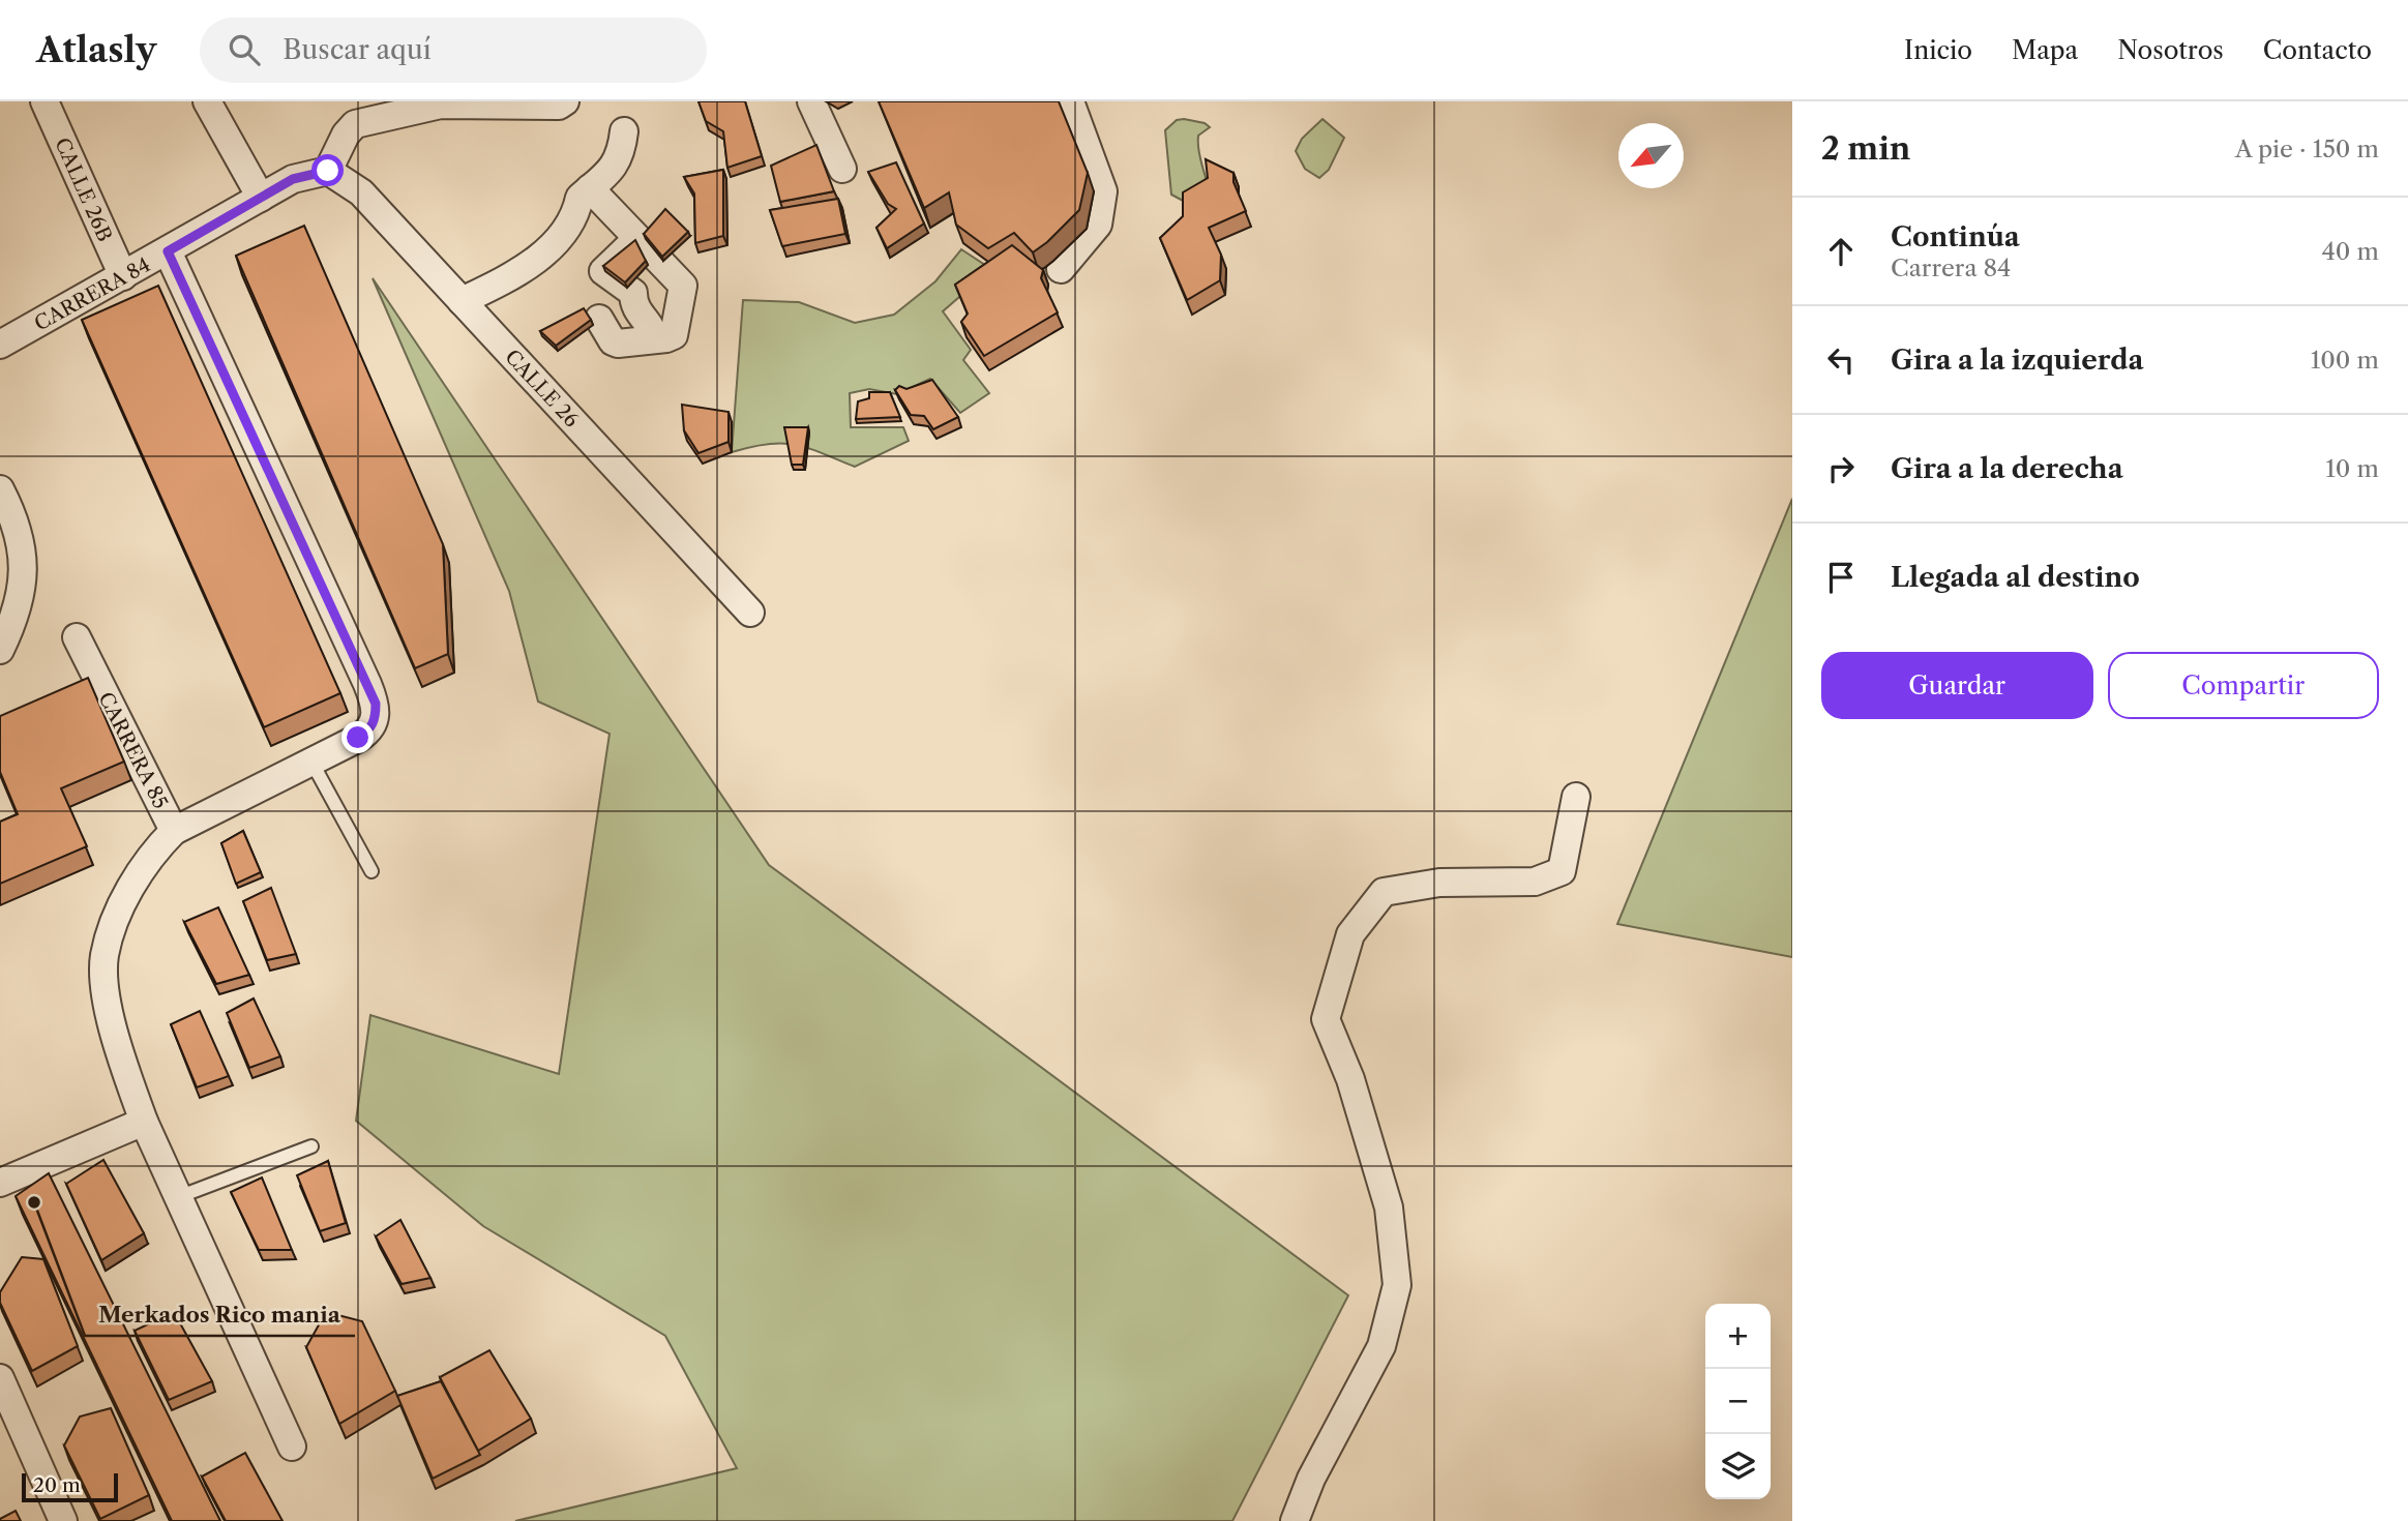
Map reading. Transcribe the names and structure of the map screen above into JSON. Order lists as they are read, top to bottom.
{
  "streets": {
    "street": [
      "CALLE 26B",
      "CARRERA 84",
      "CALLE 26",
      "CARRERA 85"
    ]
  },
  "crossings": [
    ["CALLE 26B", "CARRERA 84"],
    ["CARRERA 84", "CALLE 26"]
  ],
  "places": ["Merkados Rico mania"],
  "scale_bar": "20 m",
  "north": "bottom left",
  "page": {
    "header": "Atlasly",
    "search": "Buscar aquí",
    "nav": [
      "Inicio",
      "Mapa",
      "Nosotros",
      "Contacto"
    ],
    "heading": ["2 min", "A pie · 150 m"],
    "list": [
      ["Continúa", "Carrera 84", "40 m"],
      ["Gira a la izquierda", "100 m"],
      ["Gira a la derecha", "10 m"],
      "Llegada al destino"
    ],
    "buttons": ["Guardar", "Compartir"],
    "map_buttons": ["+", "−"],
    "scale": "20 m"
  }
}
